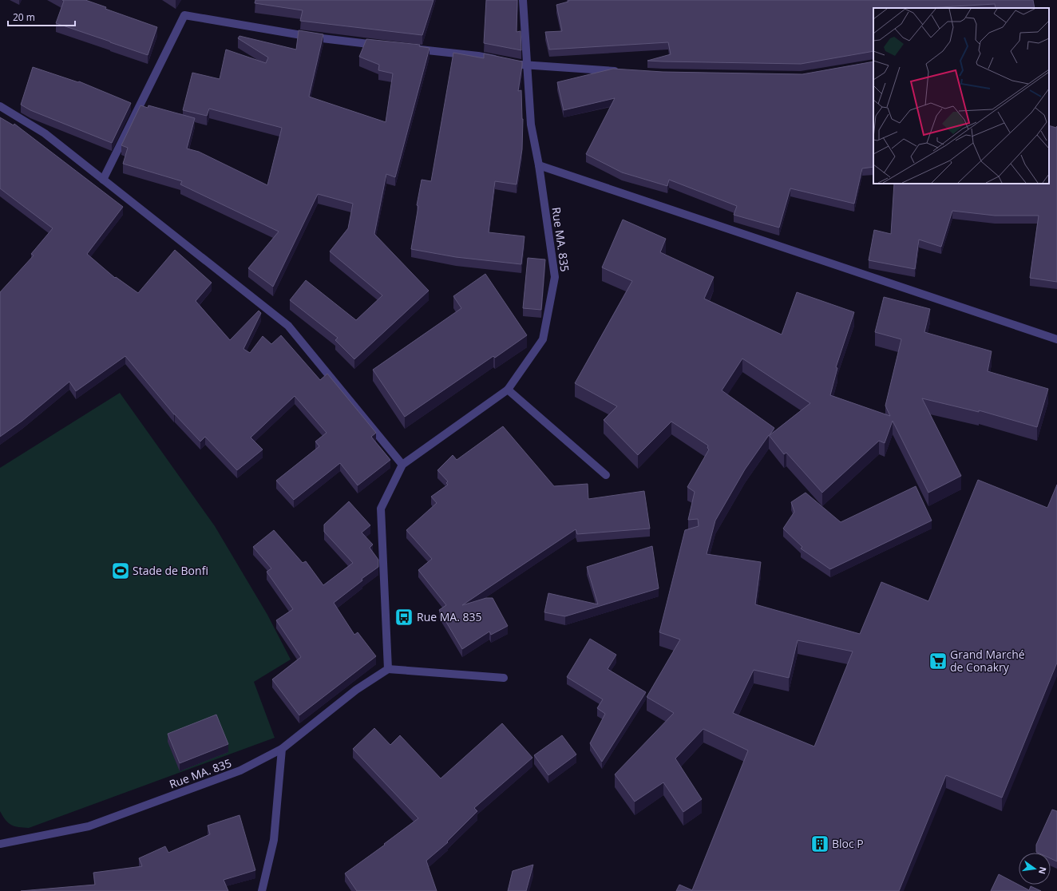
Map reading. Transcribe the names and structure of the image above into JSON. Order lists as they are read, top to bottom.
{
  "streets": {
    "street": ["Rue MA. 835"]
  },
  "places": {
    "sports": ["Stade de Bonfi"],
    "bus stop": ["Rue MA. 835"],
    "supermarket": ["Grand Marché de Conakry"],
    "building": ["Bloc P"]
  },
  "scale_bar": "20 m",
  "north": "right"
}
